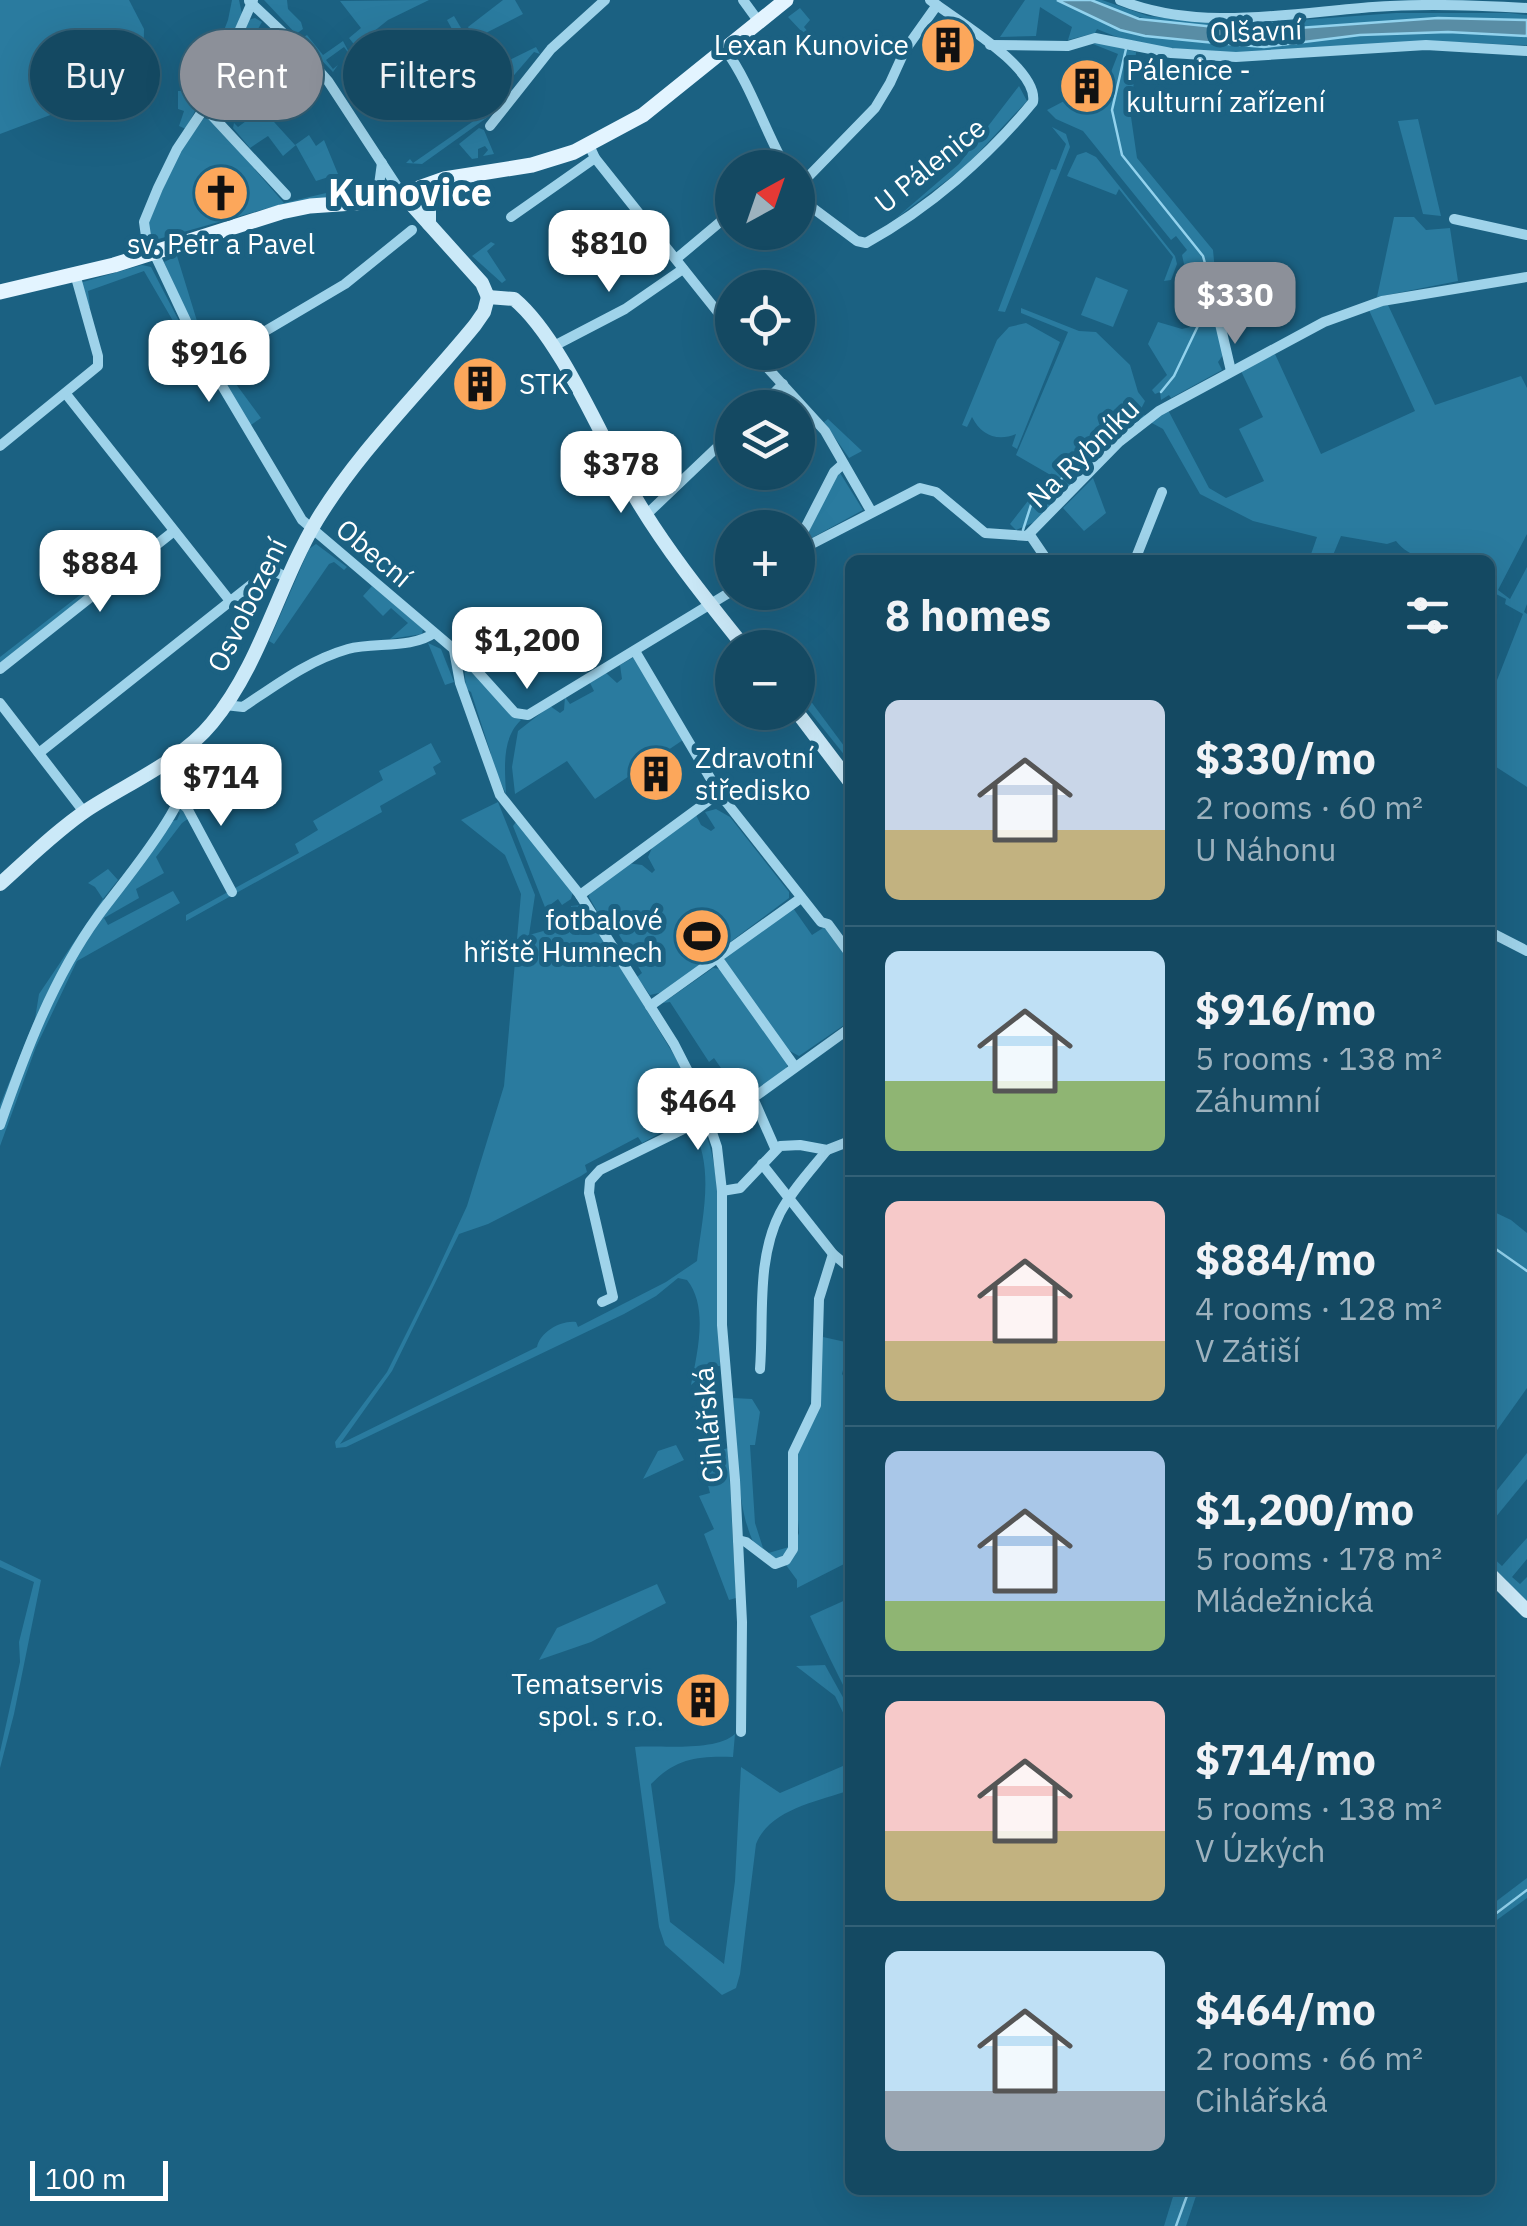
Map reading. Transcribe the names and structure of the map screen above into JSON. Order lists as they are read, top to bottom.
{
  "streets": {
    "main road": ["Osvobození"],
    "street": [
      "Olšavní",
      "U Pálenice",
      "Na Rybníku",
      "Obecní",
      "Cihlářská"
    ]
  },
  "crossings": [
    ["Obecní", "Osvobození"],
    ["Obecní", "Cihlářská"]
  ],
  "districts": ["Kunovice"],
  "places": {
    "building": [
      "Lexan Kunovice",
      "Pálenice - kulturní zařízení",
      "STK",
      "Zdravotní středisko",
      "Tematservis spol. s r.o."
    ],
    "church": ["sv. Petr a Pavel"],
    "sports": ["fotbalové hřiště Humnech"]
  },
  "scale_bar": "100 m",
  "north": "top right",
  "page": {
    "chip": ["Buy", "Rent", "Filters"],
    "map_buttons": ["+", "−"],
    "price": [
      "$810",
      "$330",
      "$916",
      "$378",
      "$884",
      "$1,200",
      "$714",
      "$464"
    ],
    "heading": "8 homes",
    "list": [
      {
        "name": "$330/mo",
        "note": "2 rooms · 60 m² · U Náhonu"
      },
      {
        "name": "$916/mo",
        "note": "5 rooms · 138 m² · Záhumní"
      },
      {
        "name": "$884/mo",
        "note": "4 rooms · 128 m² · V Zátiší"
      },
      {
        "name": "$1,200/mo",
        "note": "5 rooms · 178 m² · Mládežnická"
      },
      {
        "name": "$714/mo",
        "note": "5 rooms · 138 m² · V Úzkých"
      },
      {
        "name": "$464/mo",
        "note": "2 rooms · 66 m² · Cihlářská"
      }
    ],
    "scale": "100 m"
  }
}
